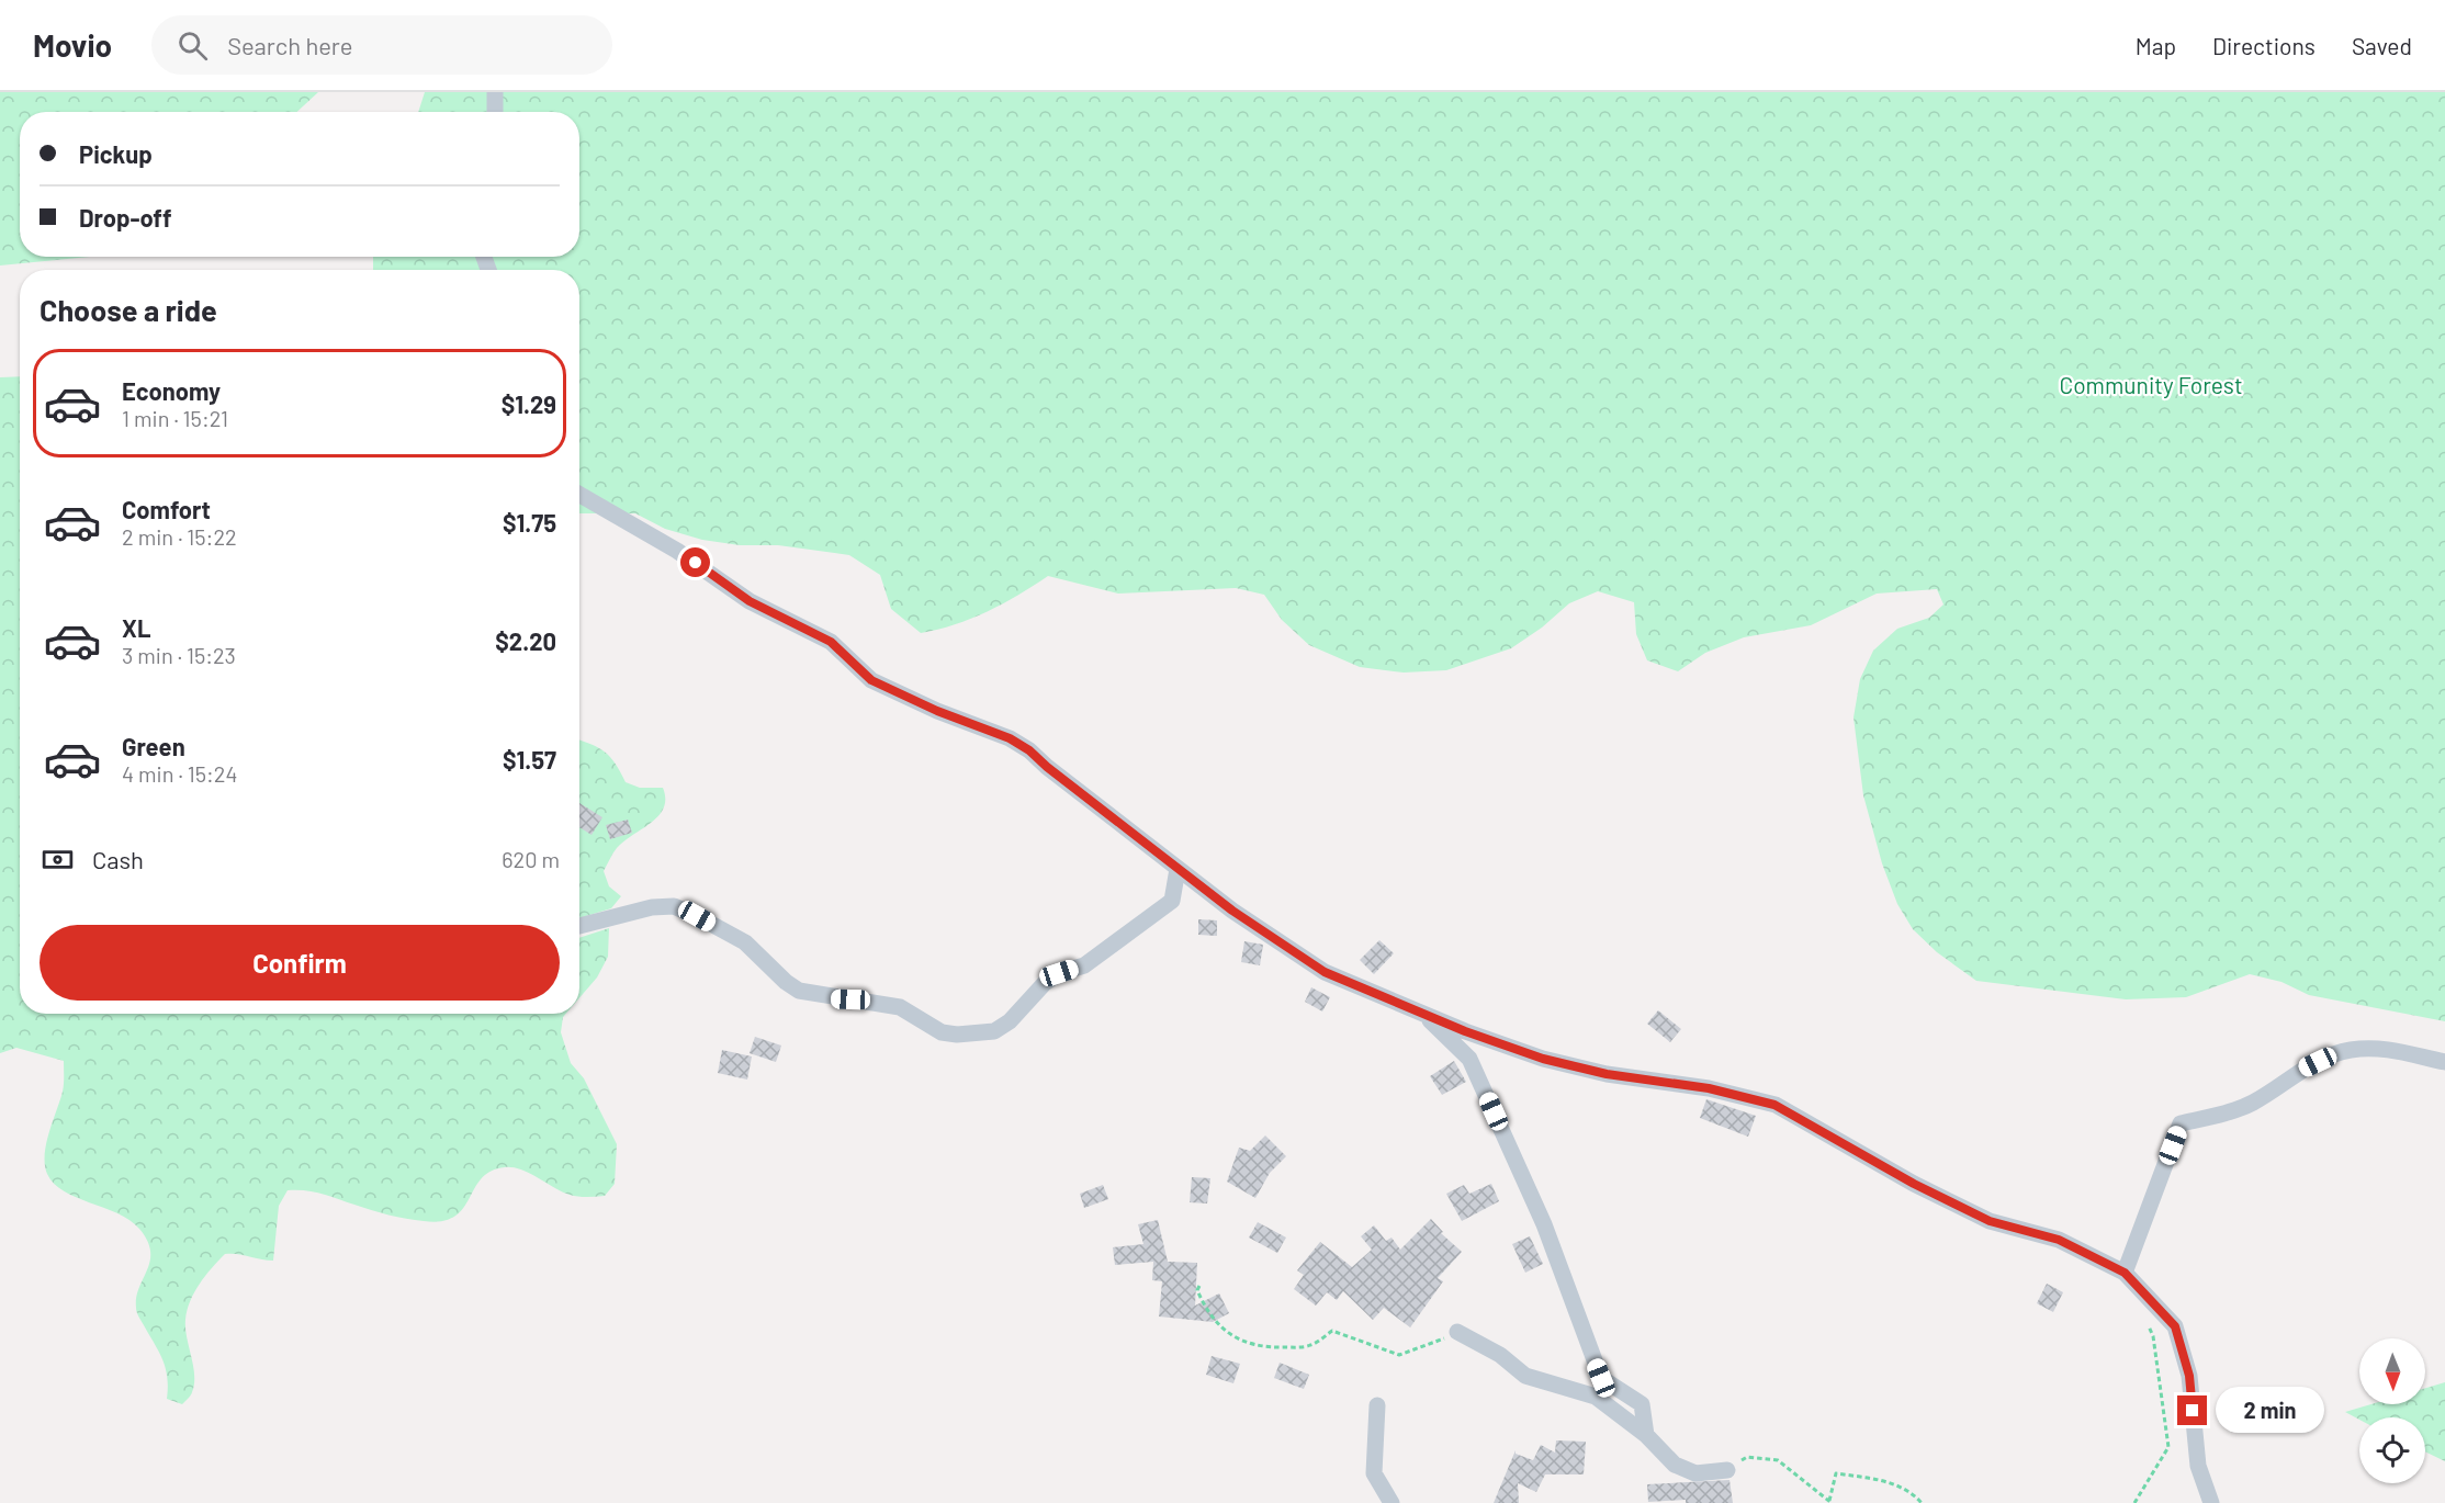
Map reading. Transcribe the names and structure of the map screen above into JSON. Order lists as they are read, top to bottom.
{
  "parks": ["Community Forest"],
  "north": "bottom",
  "page": {
    "header": "Movio",
    "search": "Search here",
    "nav": ["Map", "Directions", "Saved"],
    "banner": ["Pickup", "Drop-off"],
    "heading": "Choose a ride",
    "list": [
      {
        "name": "Economy",
        "note": "1 min · 15:21",
        "value": "$1.29"
      },
      {
        "name": "Comfort",
        "note": "2 min · 15:22",
        "value": "$1.75"
      },
      {
        "name": "XL",
        "note": "3 min · 15:23",
        "value": "$2.20"
      },
      {
        "name": "Green",
        "note": "4 min · 15:24",
        "value": "$1.57"
      }
    ],
    "pay": ["Cash", "620 m"],
    "buttons": "Confirm",
    "bubble": "2 min"
  }
}
